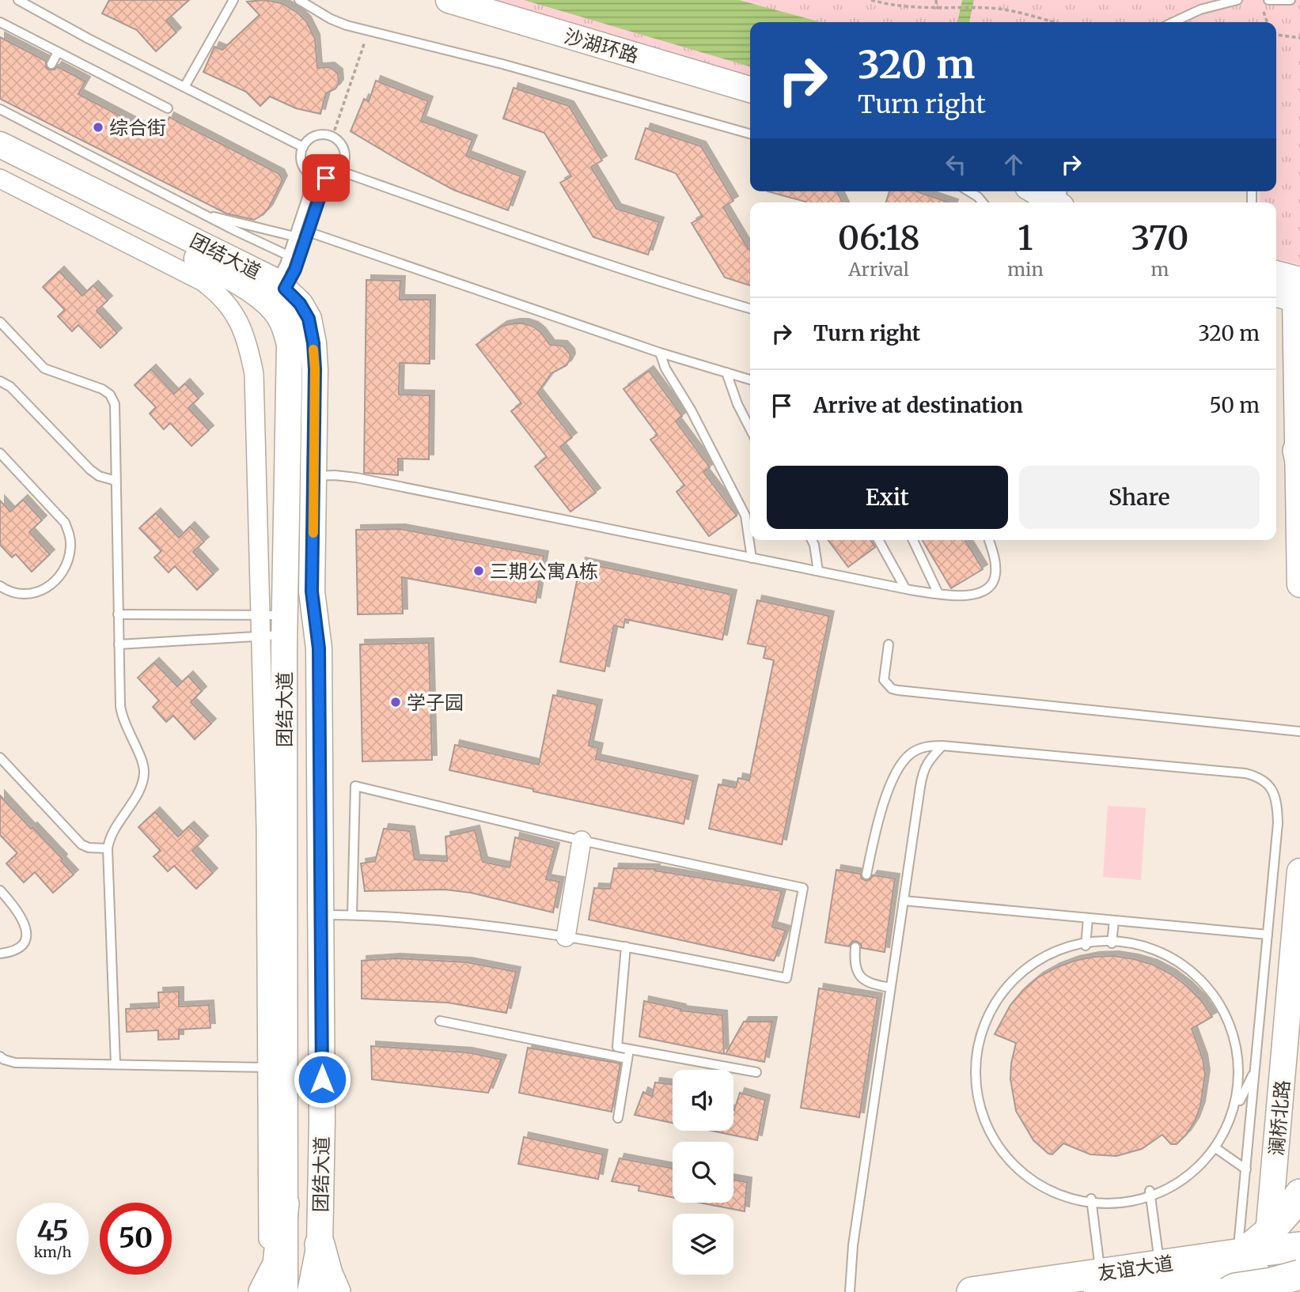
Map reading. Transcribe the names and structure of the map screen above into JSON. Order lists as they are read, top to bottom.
{
  "streets": {
    "main road": [
      "沙湖环路",
      "团结大道",
      "澜桥北路",
      "友谊大道"
    ]
  },
  "places": ["综合街", "三期公寓A栋", "学子园"],
  "page": {
    "turn": ["320 m", "Turn right"],
    "eta": [
      "06:18",
      "Arrival",
      "1",
      "min",
      "370",
      "m"
    ],
    "list": [
      {
        "name": "Turn right",
        "value": "320 m"
      },
      {
        "name": "Arrive at destination",
        "value": "50 m"
      }
    ],
    "buttons": ["Exit", "Share"],
    "speed": "45 km/h",
    "limit": "50"
  }
}
